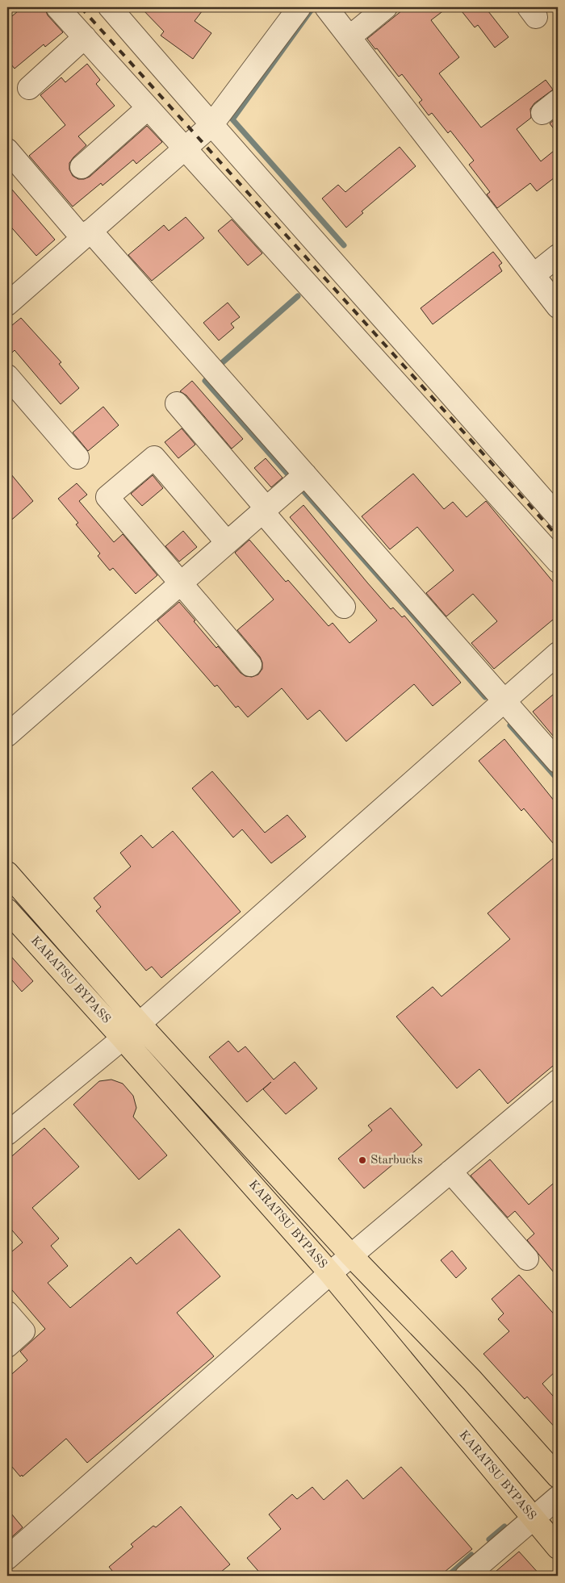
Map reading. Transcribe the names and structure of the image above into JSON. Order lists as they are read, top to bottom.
{
  "streets": {
    "highway": ["KARATSU BYPASS"]
  },
  "places": ["Starbucks"]
}
